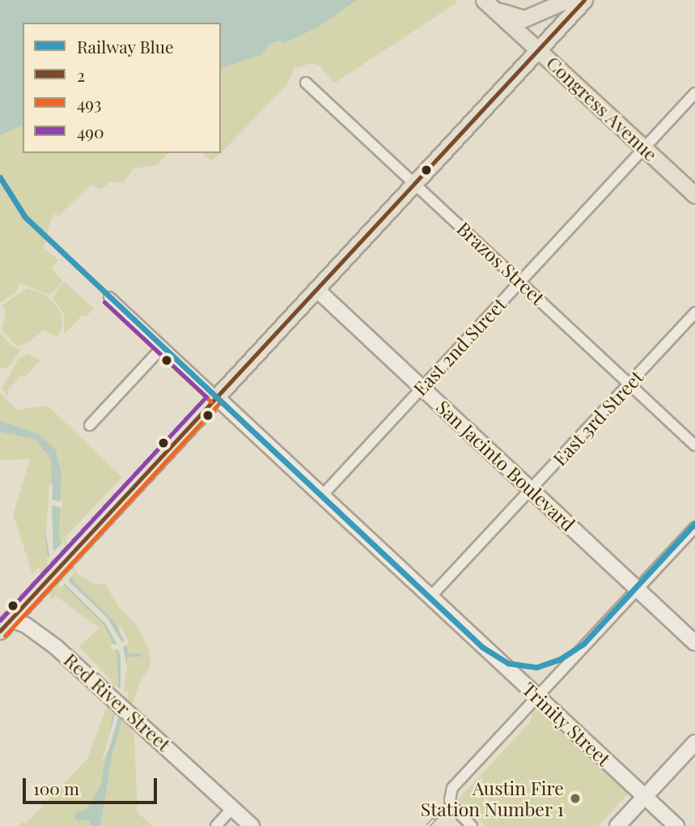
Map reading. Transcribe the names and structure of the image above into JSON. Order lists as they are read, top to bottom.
{
  "streets": {
    "main road": [
      "Congress Avenue",
      "San Jacinto Boulevard",
      "Red River Street",
      "Trinity Street"
    ],
    "street": ["Brazos Street", "East 2nd Street", "East 3rd Street"]
  },
  "crossings": [
    ["Congress Avenue", "East 2nd Street"],
    ["Brazos Street", "East 2nd Street"],
    ["Brazos Street", "East 3rd Street"],
    ["East 2nd Street", "San Jacinto Boulevard"],
    ["East 2nd Street", "Trinity Street"],
    ["East 3rd Street", "San Jacinto Boulevard"],
    ["East 3rd Street", "Trinity Street"]
  ],
  "places": ["Austin Fire Station Number 1"],
  "lines": [
    "transit line 2",
    "rail line Blue",
    "transit line 493",
    "transit line 490"
  ],
  "legend": [
    "Railway Blue",
    "2",
    "493",
    "490"
  ],
  "scale_bar": "100 m"
}
